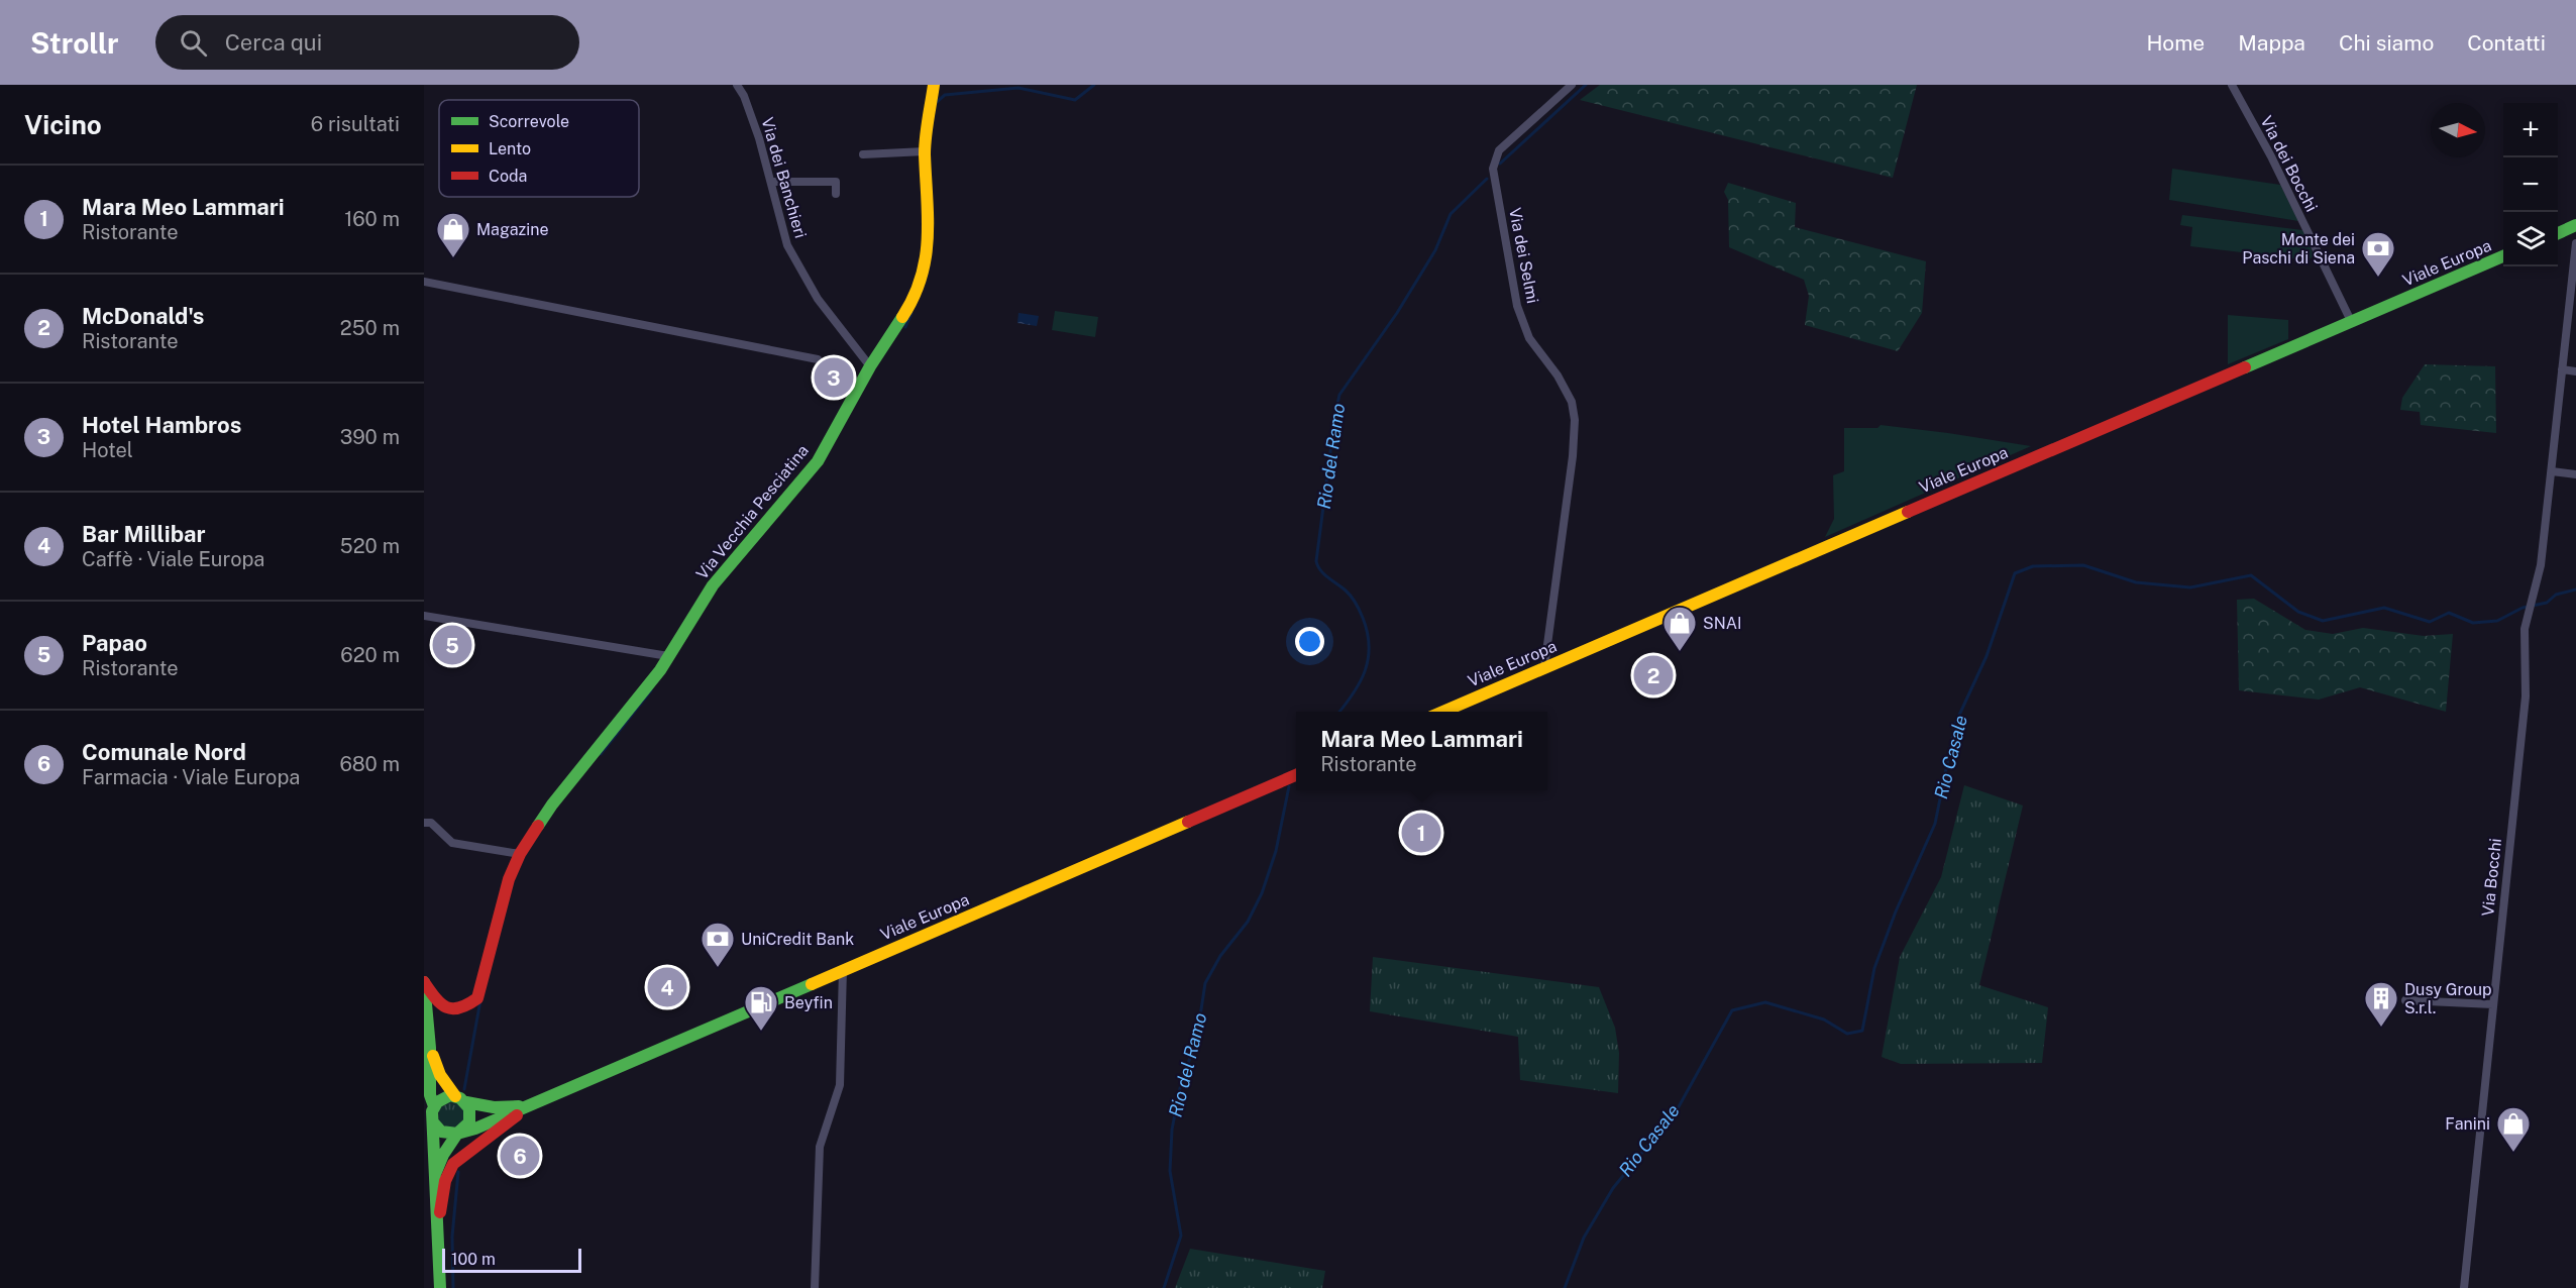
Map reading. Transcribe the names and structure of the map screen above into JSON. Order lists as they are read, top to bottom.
{
  "streets": {
    "main road": ["Viale Europa", "Via Vecchia Pesciatina"],
    "street": [
      "Via dei Bocchi",
      "Via dei Banchieri",
      "Via dei Selmi",
      "Via Bocchi"
    ]
  },
  "crossings": [
    ["Via dei Bocchi", "Viale Europa"],
    ["Via dei Banchieri", "Via Vecchia Pesciatina"],
    ["Via dei Selmi", "Viale Europa"]
  ],
  "water": ["Rio del Ramo", "Rio Casale"],
  "places": {
    "shop": ["Magazine", "SNAI", "Fanini"],
    "bank": ["Monte dei Paschi di Siena", "UniCredit Bank"],
    "building": ["Dusy Group S.r.l."],
    "fuel station": ["Beyfin"]
  },
  "legend": ["Scorrevole", "Lento", "Coda"],
  "scale_bar": "100 m",
  "north": "right",
  "page": {
    "header": "Strollr",
    "search": "Cerca qui",
    "nav": [
      "Home",
      "Mappa",
      "Chi siamo",
      "Contatti"
    ],
    "heading": ["Vicino", "6 risultati"],
    "map_buttons": ["+", "−"],
    "list": [
      {
        "mark": "1",
        "name": "Mara Meo Lammari",
        "note": "Ristorante",
        "value": "160 m"
      },
      {
        "mark": "2",
        "name": "McDonald's",
        "note": "Ristorante",
        "value": "250 m"
      },
      {
        "mark": "3",
        "name": "Hotel Hambros",
        "note": "Hotel",
        "value": "390 m"
      },
      {
        "mark": "4",
        "name": "Bar Millibar",
        "note": "Caffè · Viale Europa",
        "value": "520 m"
      },
      {
        "mark": "5",
        "name": "Papao",
        "note": "Ristorante",
        "value": "620 m"
      },
      {
        "mark": "6",
        "name": "Comunale Nord",
        "note": "Farmacia · Viale Europa",
        "value": "680 m"
      }
    ],
    "pins": [
      "3",
      "5",
      "2",
      "1",
      "4",
      "6"
    ],
    "popup": ["Mara Meo Lammari", "Ristorante"],
    "scale": "100 m"
  }
}
